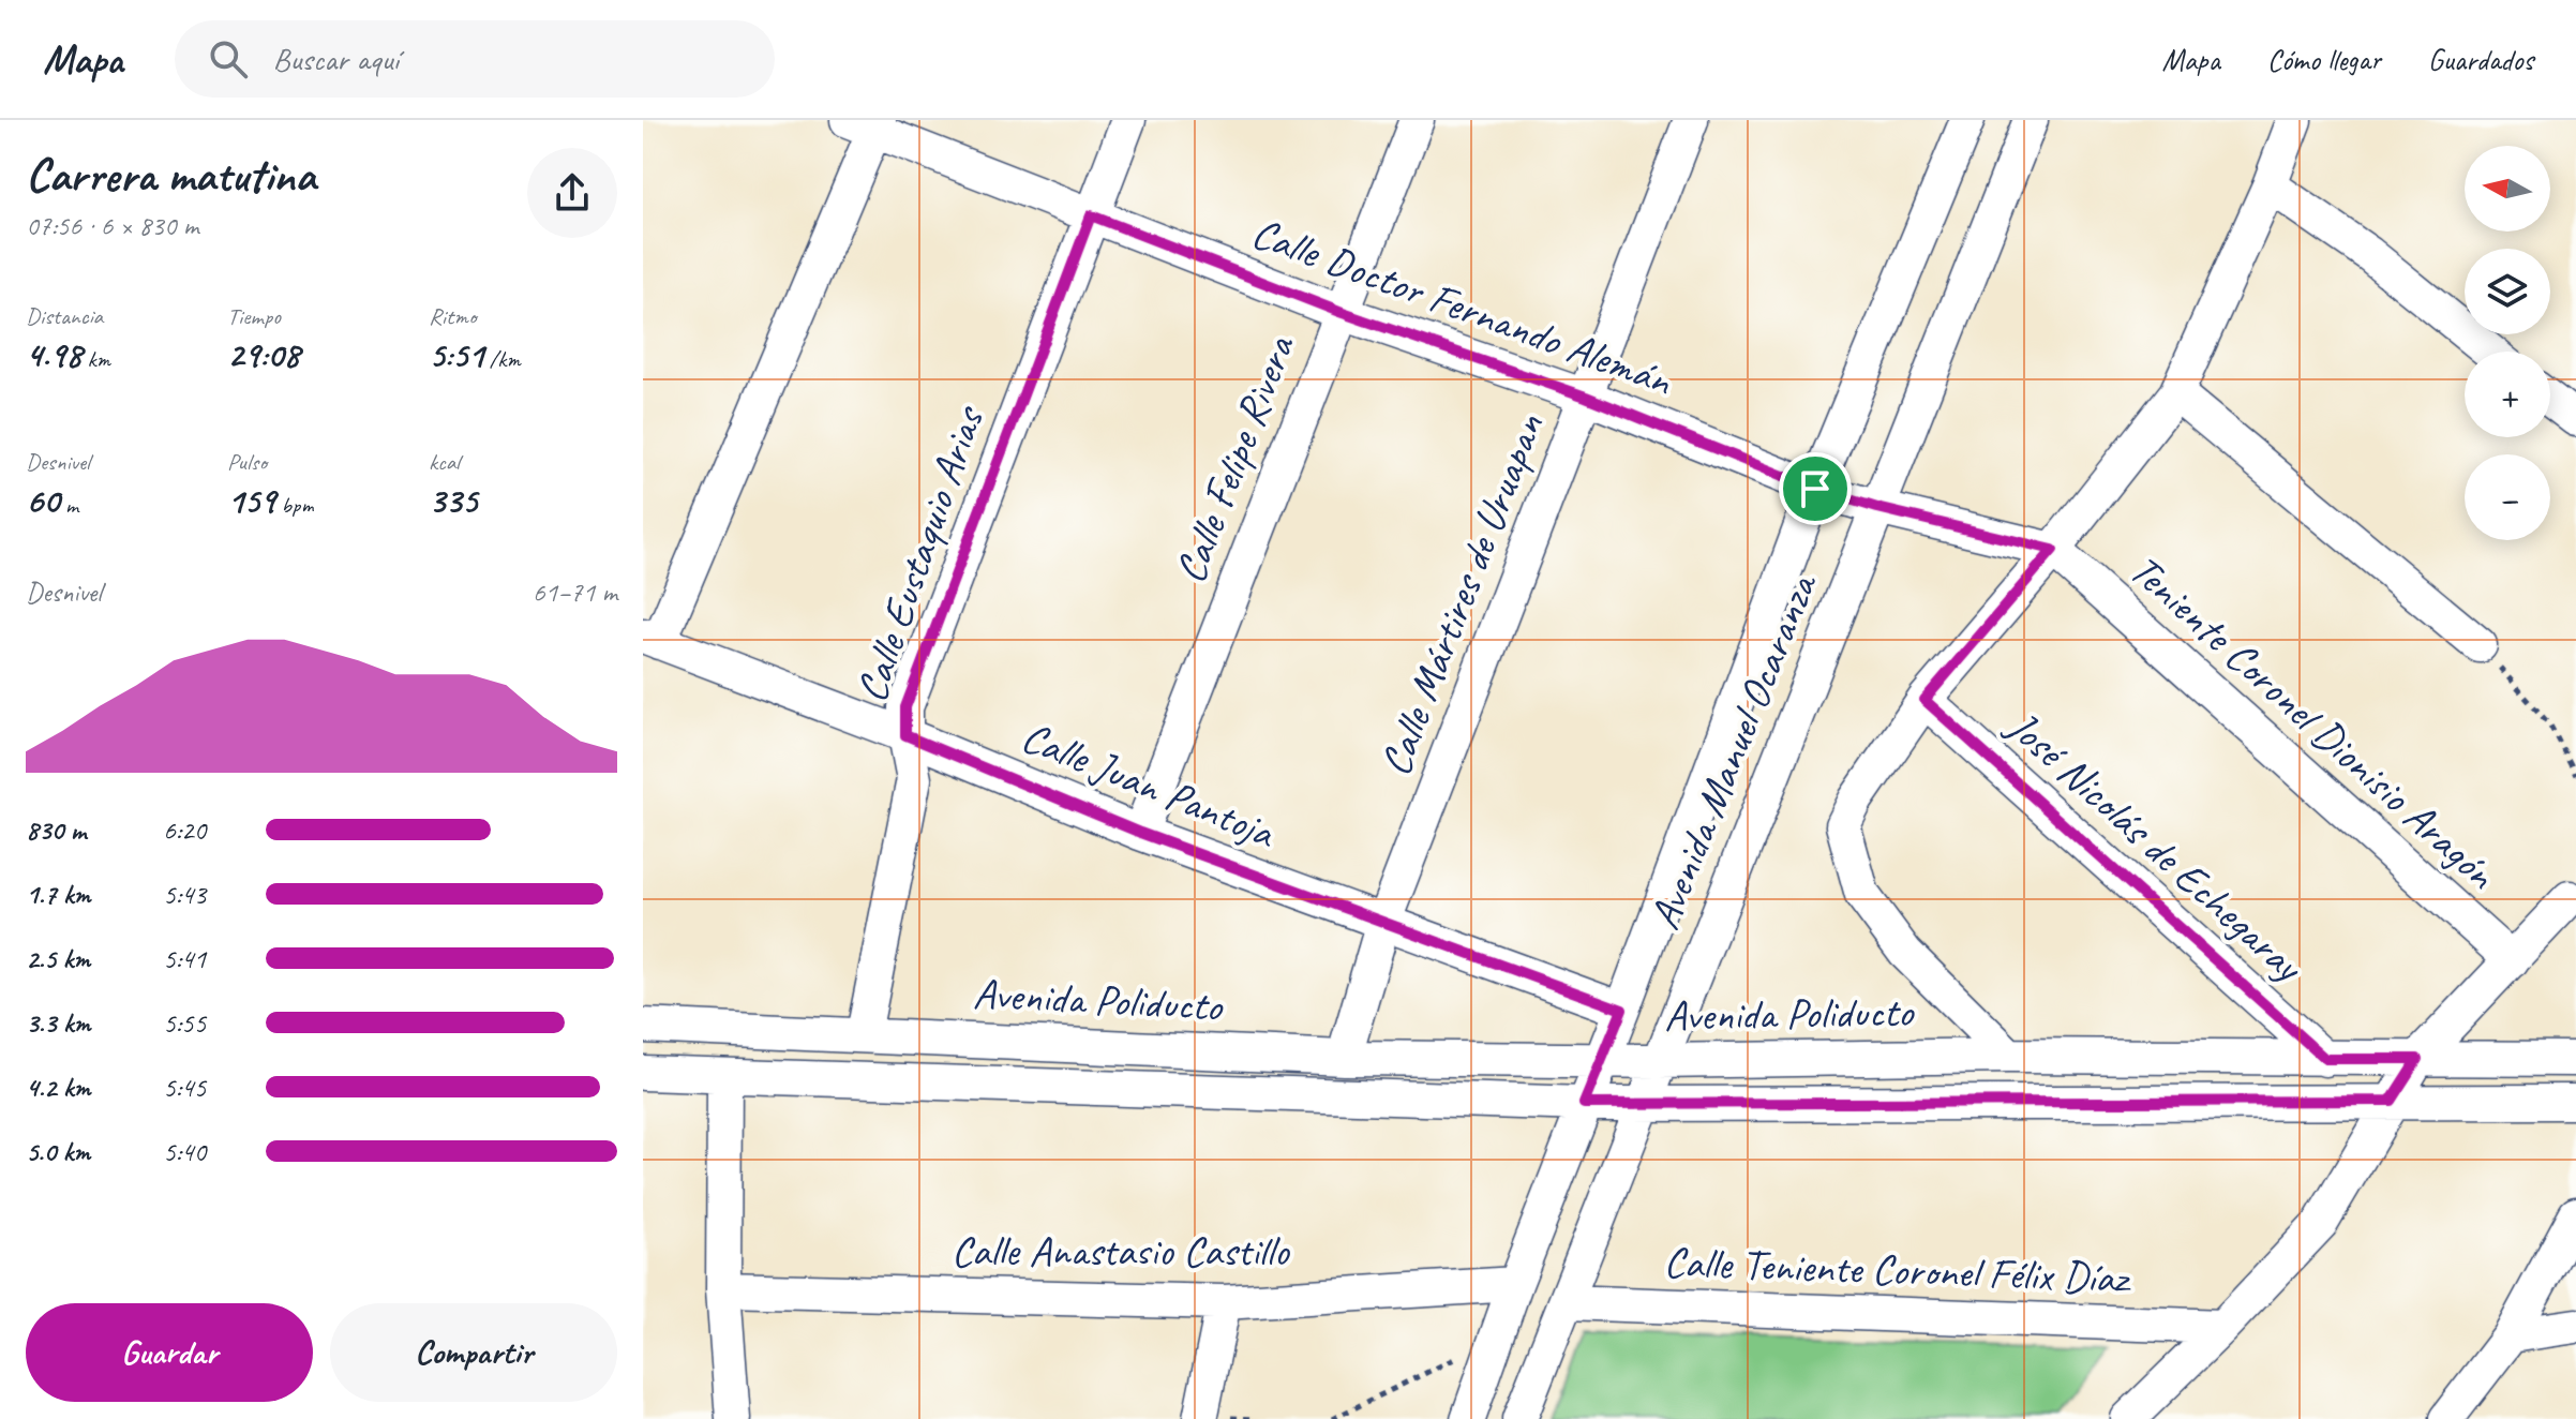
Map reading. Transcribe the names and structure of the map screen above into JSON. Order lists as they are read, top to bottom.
{
  "streets": {
    "street": [
      "Calle Doctor Fernando Alemán",
      "Calle Felipe Rivera",
      "Calle Eustaquio Arias",
      "Calle Mártires de Uruapan",
      "Teniente Coronel Dionisio Aragón",
      "Avenida Manuel Ocaranza",
      "Calle Juan Pantoja",
      "José Nicolás de Echegaray",
      "Avenida Poliducto",
      "Calle Anastasio Castillo",
      "Calle Teniente Coronel Félix Díaz"
    ]
  },
  "crossings": [
    ["Calle Doctor Fernando Alemán", "Calle Felipe Rivera"],
    ["Calle Doctor Fernando Alemán", "Calle Eustaquio Arias"],
    ["Calle Doctor Fernando Alemán", "Calle Mártires de Uruapan"],
    ["Calle Doctor Fernando Alemán", "Teniente Coronel Dionisio Aragón"],
    ["Calle Doctor Fernando Alemán", "Avenida Manuel Ocaranza"],
    ["Calle Felipe Rivera", "Calle Juan Pantoja"],
    ["Calle Eustaquio Arias", "Calle Juan Pantoja"],
    ["Calle Eustaquio Arias", "Avenida Poliducto"],
    ["Calle Mártires de Uruapan", "Calle Juan Pantoja"],
    ["Calle Mártires de Uruapan", "Avenida Poliducto"],
    ["Avenida Manuel Ocaranza", "Calle Juan Pantoja"],
    ["Avenida Manuel Ocaranza", "Avenida Poliducto"],
    ["Avenida Manuel Ocaranza", "Calle Anastasio Castillo"],
    ["Avenida Manuel Ocaranza", "Calle Teniente Coronel Félix Díaz"],
    ["José Nicolás de Echegaray", "Avenida Poliducto"]
  ],
  "north": "left",
  "page": {
    "header": "Mapa",
    "search": "Buscar aquí",
    "nav": ["Mapa", "Cómo llegar", "Guardados"],
    "heading": ["Carrera matutina", "07:56 · 6 × 830 m"],
    "map_buttons": ["+", "−"],
    "stats": [
      ["Distancia", "4.98 km"],
      ["Tiempo", "29:08"],
      ["Ritmo", "5:51 /km"],
      ["Desnivel", "60 m"],
      ["Pulso", "159 bpm"],
      ["kcal", "335"]
    ],
    "chart": ["Desnivel", "61–71 m"],
    "list": [
      {
        "name": "830 m",
        "note": "6:20"
      },
      {
        "name": "1.7 km",
        "note": "5:43"
      },
      {
        "name": "2.5 km",
        "note": "5:41"
      },
      {
        "name": "3.3 km",
        "note": "5:55"
      },
      {
        "name": "4.2 km",
        "note": "5:45"
      },
      {
        "name": "5.0 km",
        "note": "5:40"
      }
    ],
    "buttons": ["Guardar", "Compartir"]
  }
}
